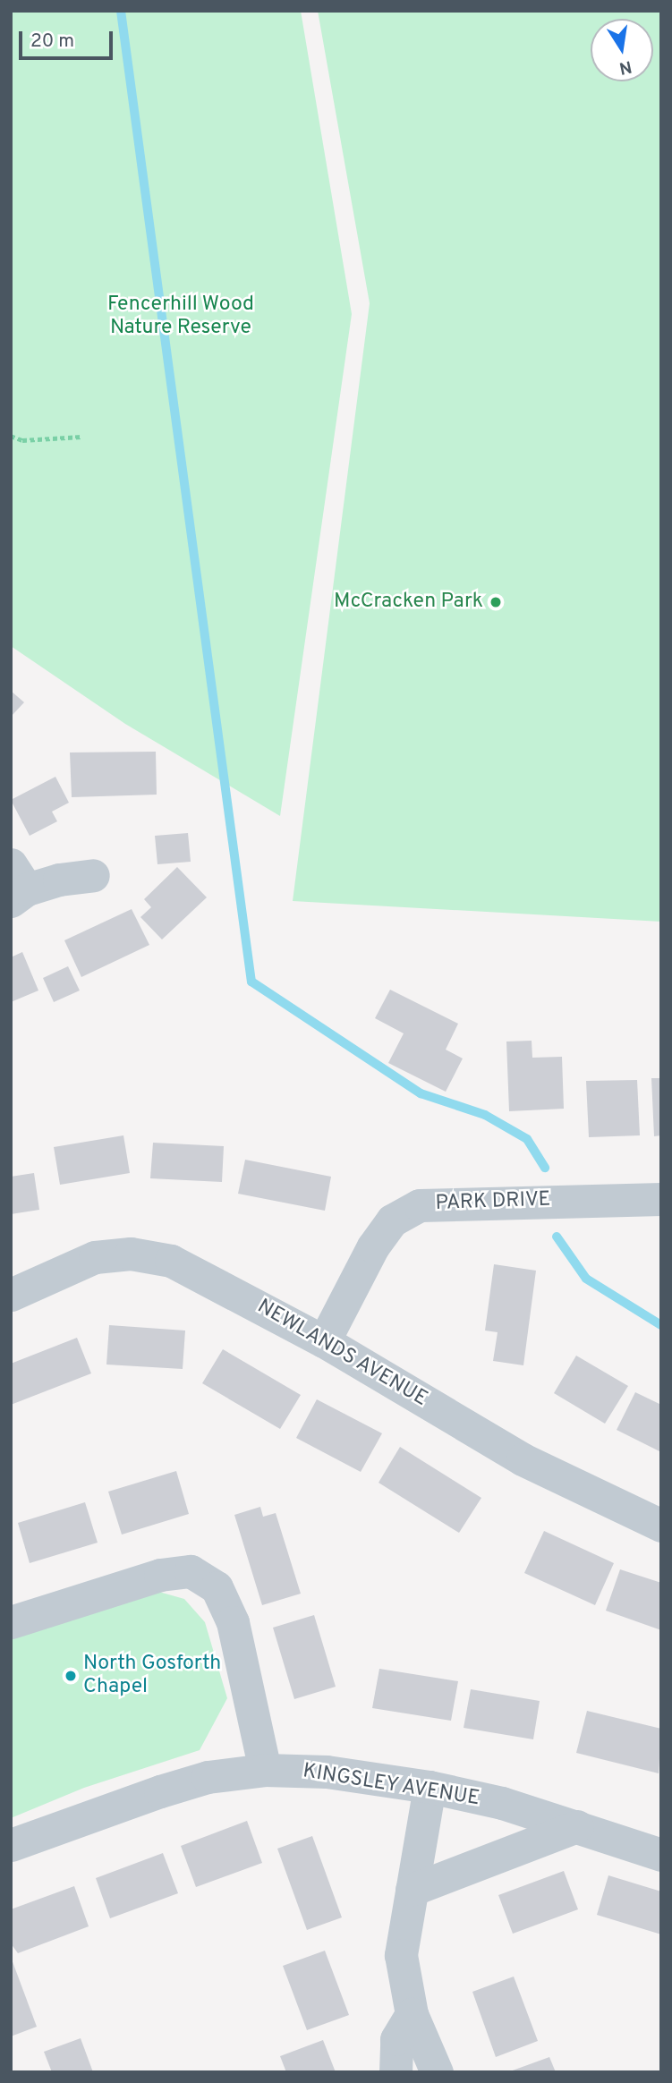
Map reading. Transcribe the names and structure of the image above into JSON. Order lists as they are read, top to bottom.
{
  "streets": {
    "street": ["PARK DRIVE", "NEWLANDS AVENUE", "KINGSLEY AVENUE"]
  },
  "crossings": [
    ["PARK DRIVE", "NEWLANDS AVENUE"]
  ],
  "parks": ["Fencerhill Wood Nature Reserve"],
  "places": ["McCracken Park", "North Gosforth Chapel"],
  "scale_bar": "20 m",
  "north": "bottom"
}
